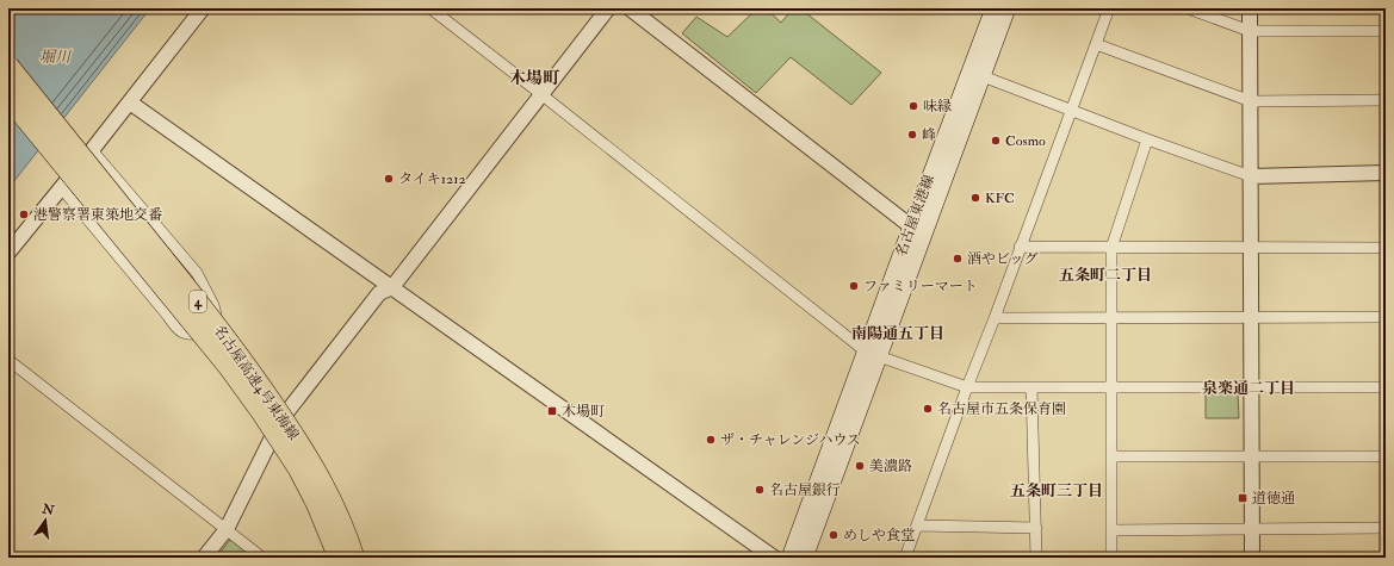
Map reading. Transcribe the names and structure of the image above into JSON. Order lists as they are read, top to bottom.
{
  "streets": {
    "highway": ["4", "名古屋高速4号東海線"],
    "main road": ["名古屋東港線"]
  },
  "districts": [
    "木場町",
    "五条町二丁目",
    "南陽通五丁目",
    "泉楽通二丁目",
    "五条町三丁目"
  ],
  "water": ["堀川"],
  "places": {
    "other": [
      "味縁",
      "峰",
      "Cosmo",
      "タイキ1212",
      "KFC",
      "港警察署東築地交番",
      "酒やビッグ",
      "ファミリーマート",
      "名古屋市五条保育園",
      "ザ・チャレンジハウス",
      "美濃路",
      "名古屋銀行",
      "めしや食堂"
    ],
    "transit": ["木場町", "道徳通"]
  },
  "north": "top"
}
